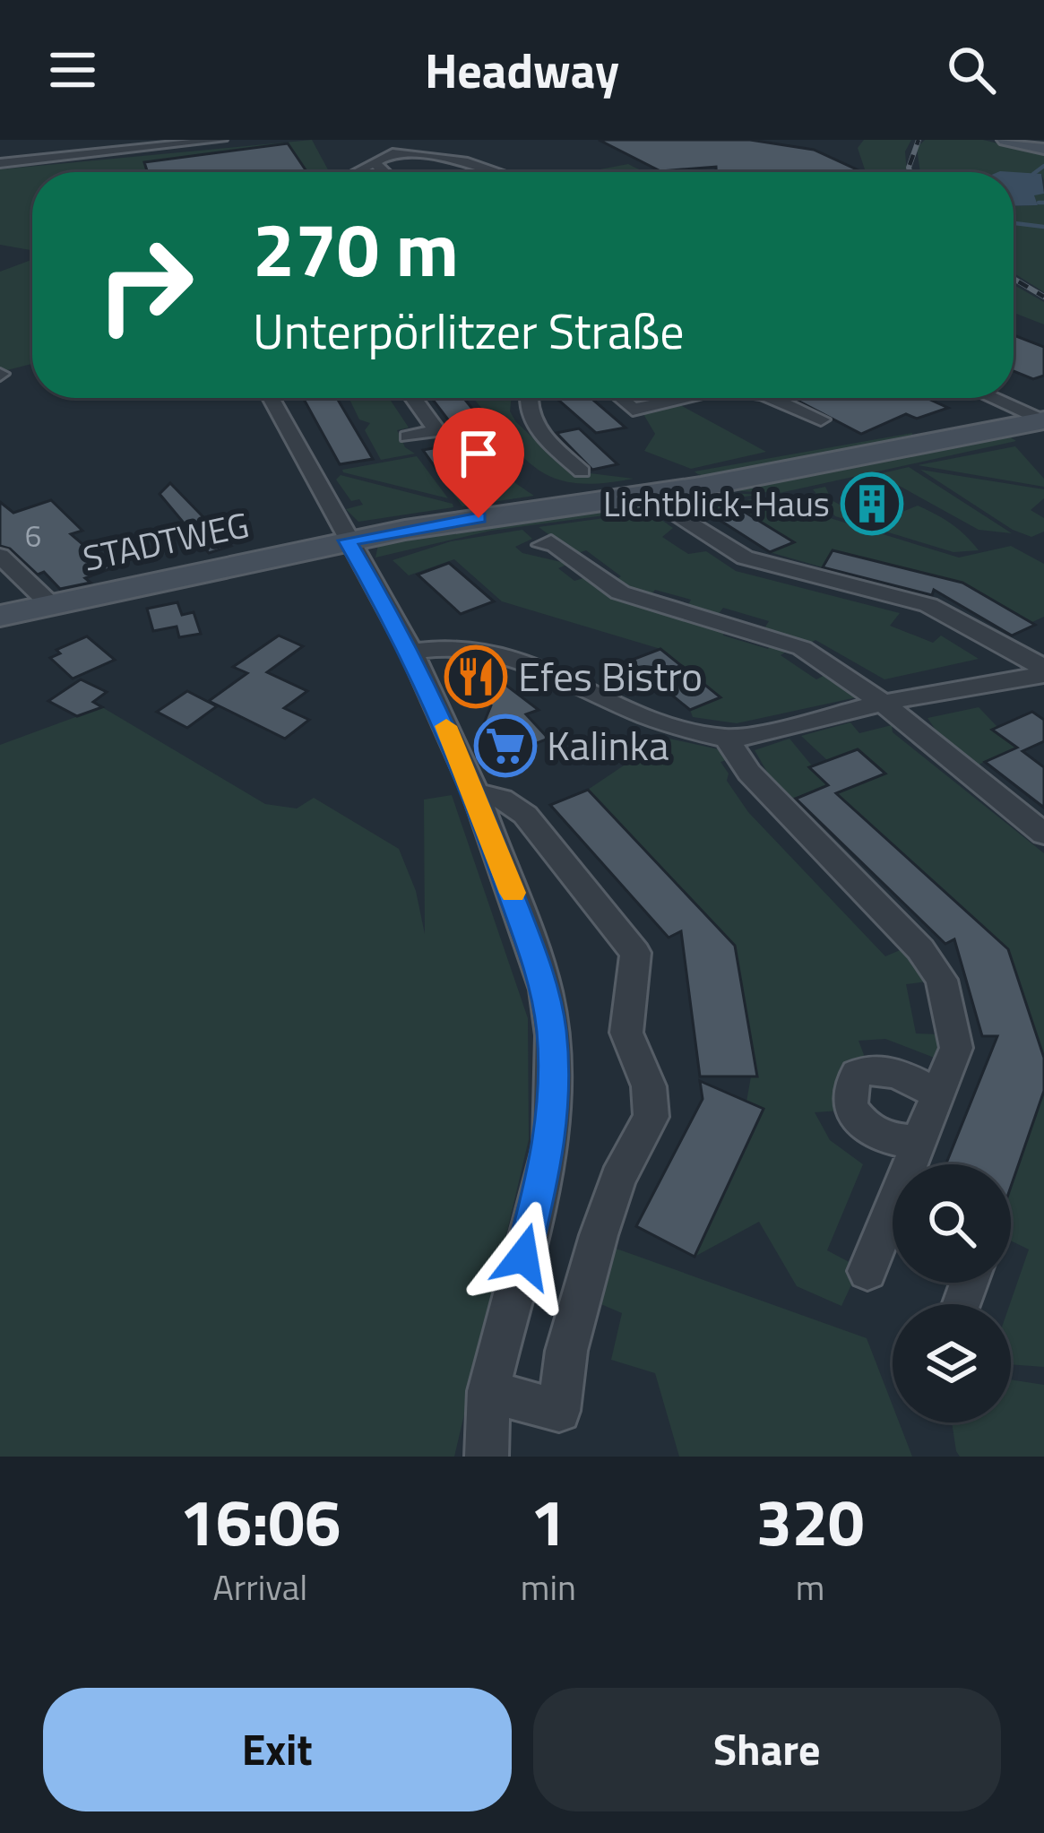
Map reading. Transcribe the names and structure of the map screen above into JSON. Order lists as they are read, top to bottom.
{
  "streets": {
    "street": ["STADTWEG"]
  },
  "places": {
    "building": ["Lichtblick-Haus"],
    "restaurant": ["Efes Bistro"],
    "supermarket": ["Kalinka"]
  },
  "house_numbers": ["6"],
  "page": {
    "header": "Headway",
    "turn": ["270 m", "Unterpörlitzer Straße"],
    "eta": [
      "16:06",
      "Arrival",
      "1",
      "min",
      "320",
      "m"
    ],
    "buttons": ["Exit", "Share"]
  }
}
